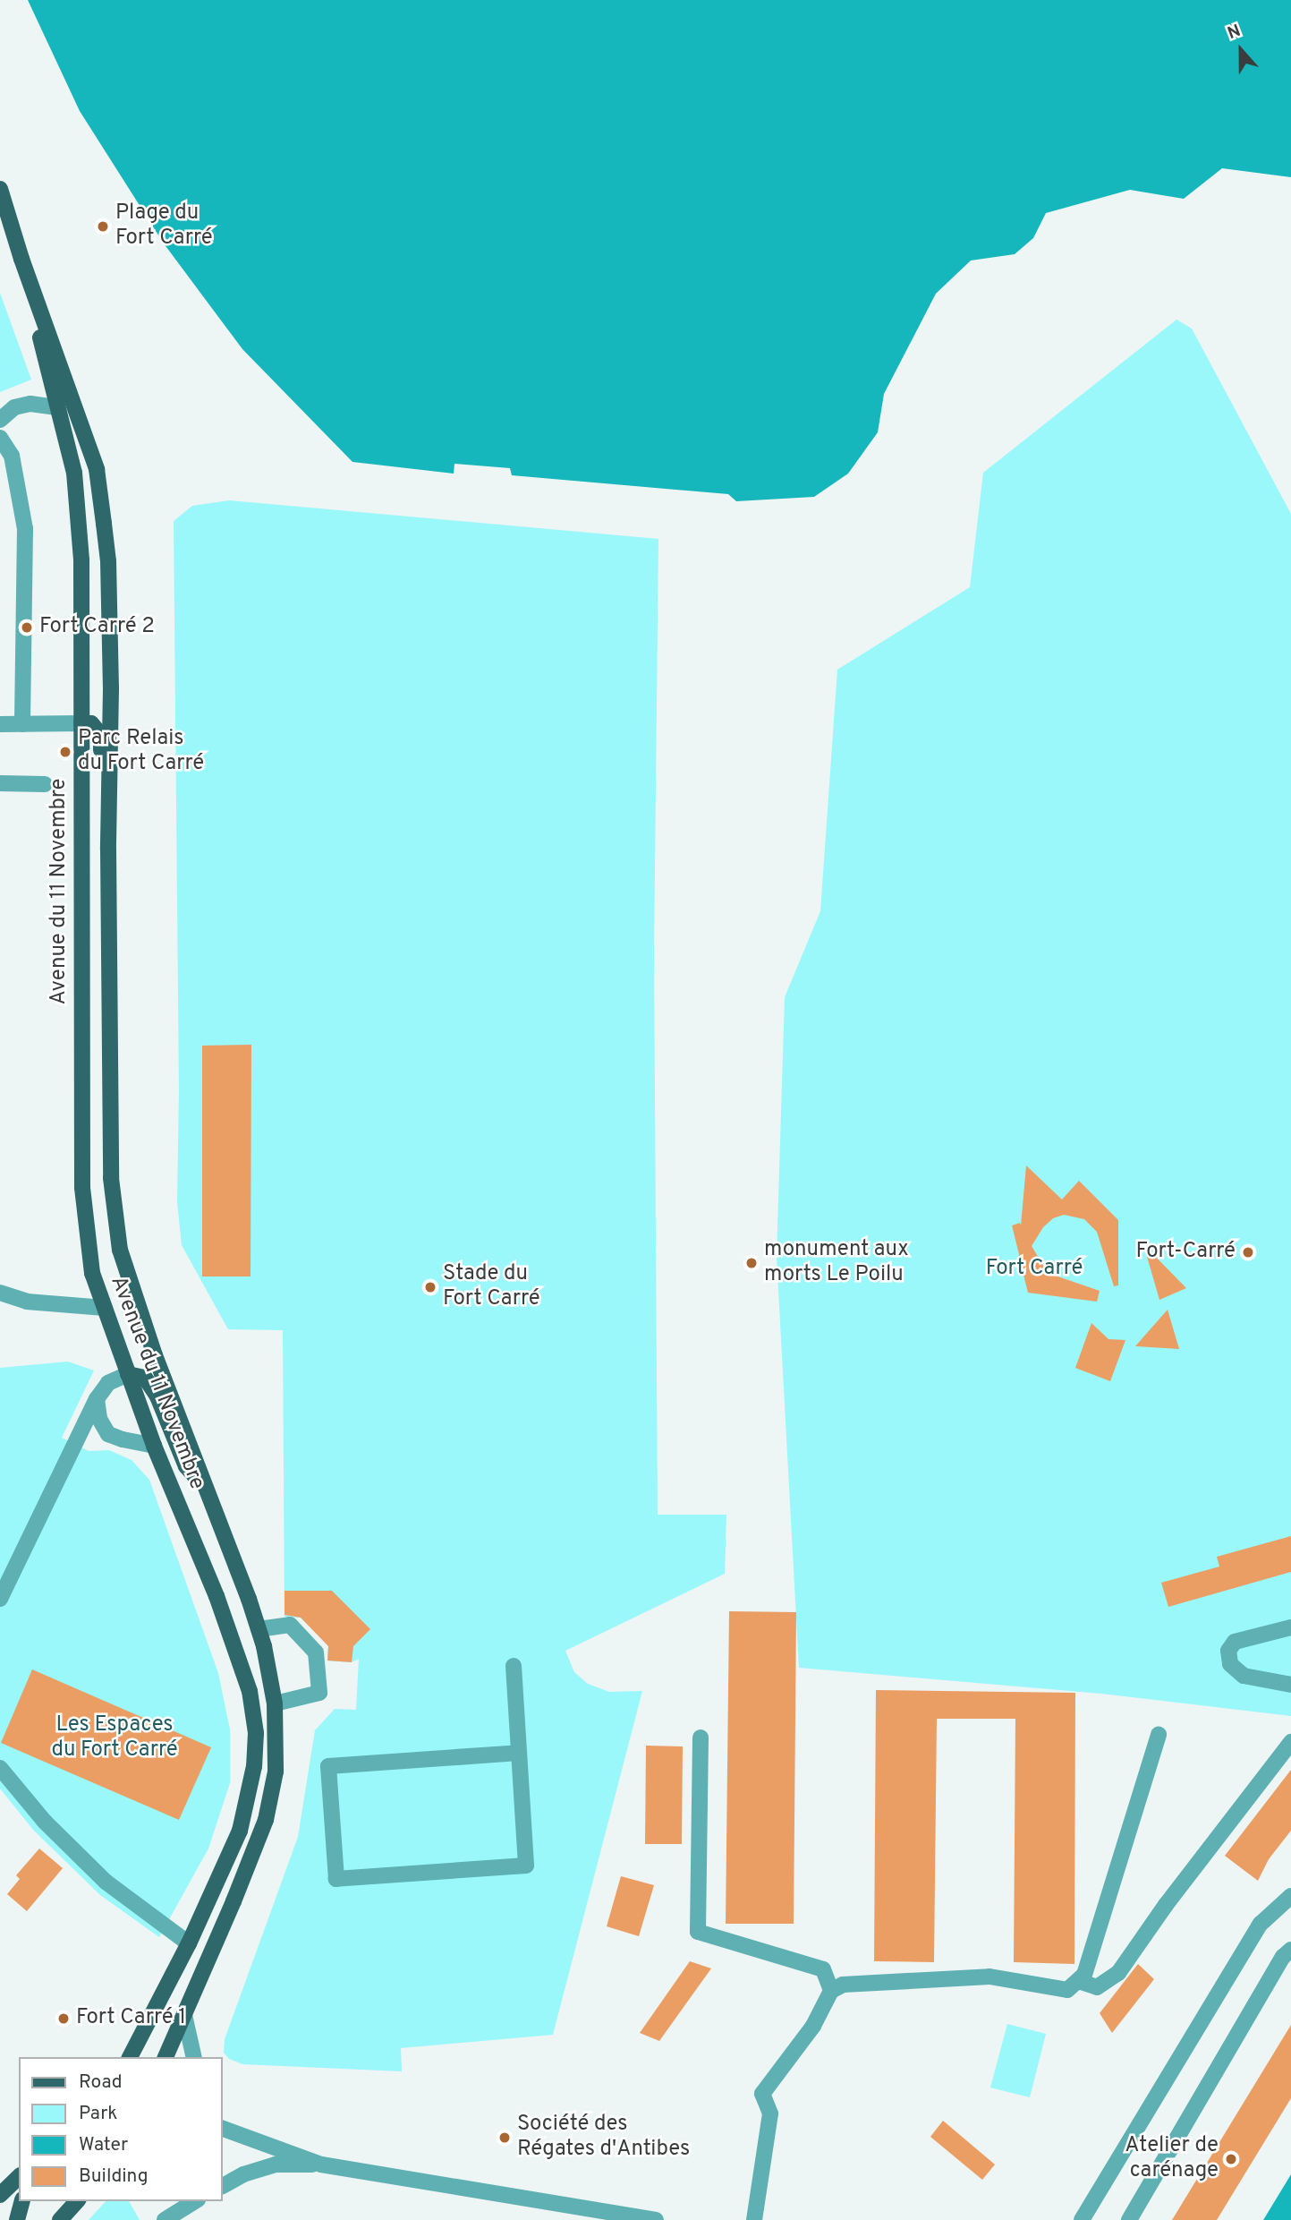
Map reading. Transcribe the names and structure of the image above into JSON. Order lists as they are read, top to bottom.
{
  "streets": {
    "main road": ["Avenue du 11 Novembre"]
  },
  "parks": ["Fort Carré", "Les Espaces du Fort Carré"],
  "places": [
    "Plage du Fort Carré",
    "Fort Carré 2",
    "Parc Relais du Fort Carré",
    "Fort-Carré",
    "monument aux morts Le Poilu",
    "Stade du Fort Carré",
    "Fort Carré 1",
    "Société des Régates d'Antibes",
    "Atelier de carénage"
  ],
  "legend": [
    "Road",
    "Park",
    "Water",
    "Building"
  ],
  "north": "top"
}
